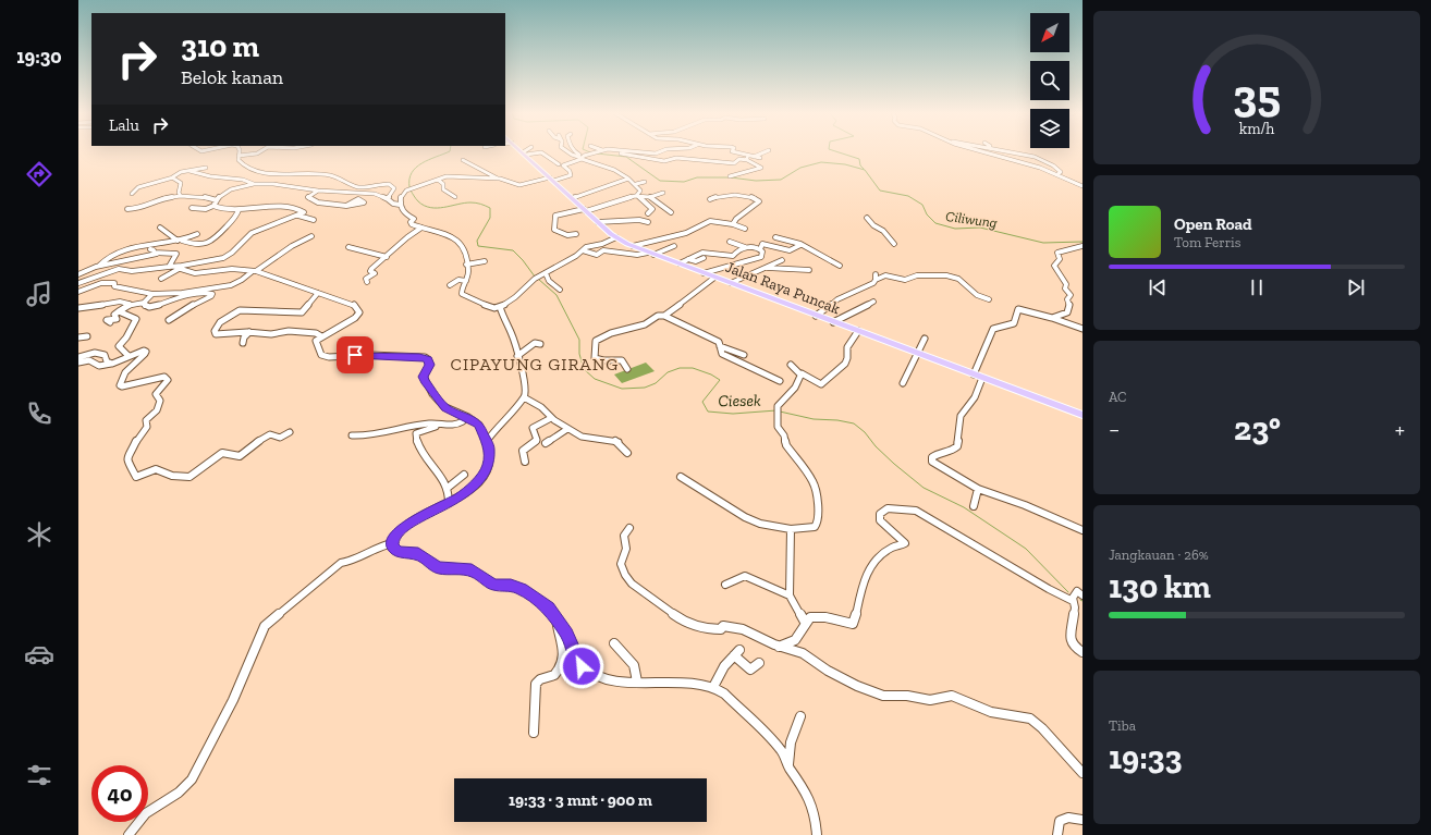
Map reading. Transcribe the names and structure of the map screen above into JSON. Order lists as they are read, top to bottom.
{
  "streets": {
    "highway": ["Jalan Raya Puncak"]
  },
  "districts": ["CIPAYUNG GIRANG"],
  "water": ["Ciliwung", "Ciesek"],
  "north": "bottom left",
  "page": {
    "tabs": "19:30",
    "turn": ["310 m", "Belok kanan"],
    "then": "Lalu",
    "song": ["Open Road", "Tom Ferris"],
    "tile": [
      "AC",
      ["Jangkauan · 26%", "130 km"],
      ["Tiba", "19:33"]
    ],
    "heat": ["−", "23°", "+"],
    "limit": "40",
    "trip": "19:33 · 3 mnt · 900 m",
    "gauge": ["35", "km/h"]
  }
}
